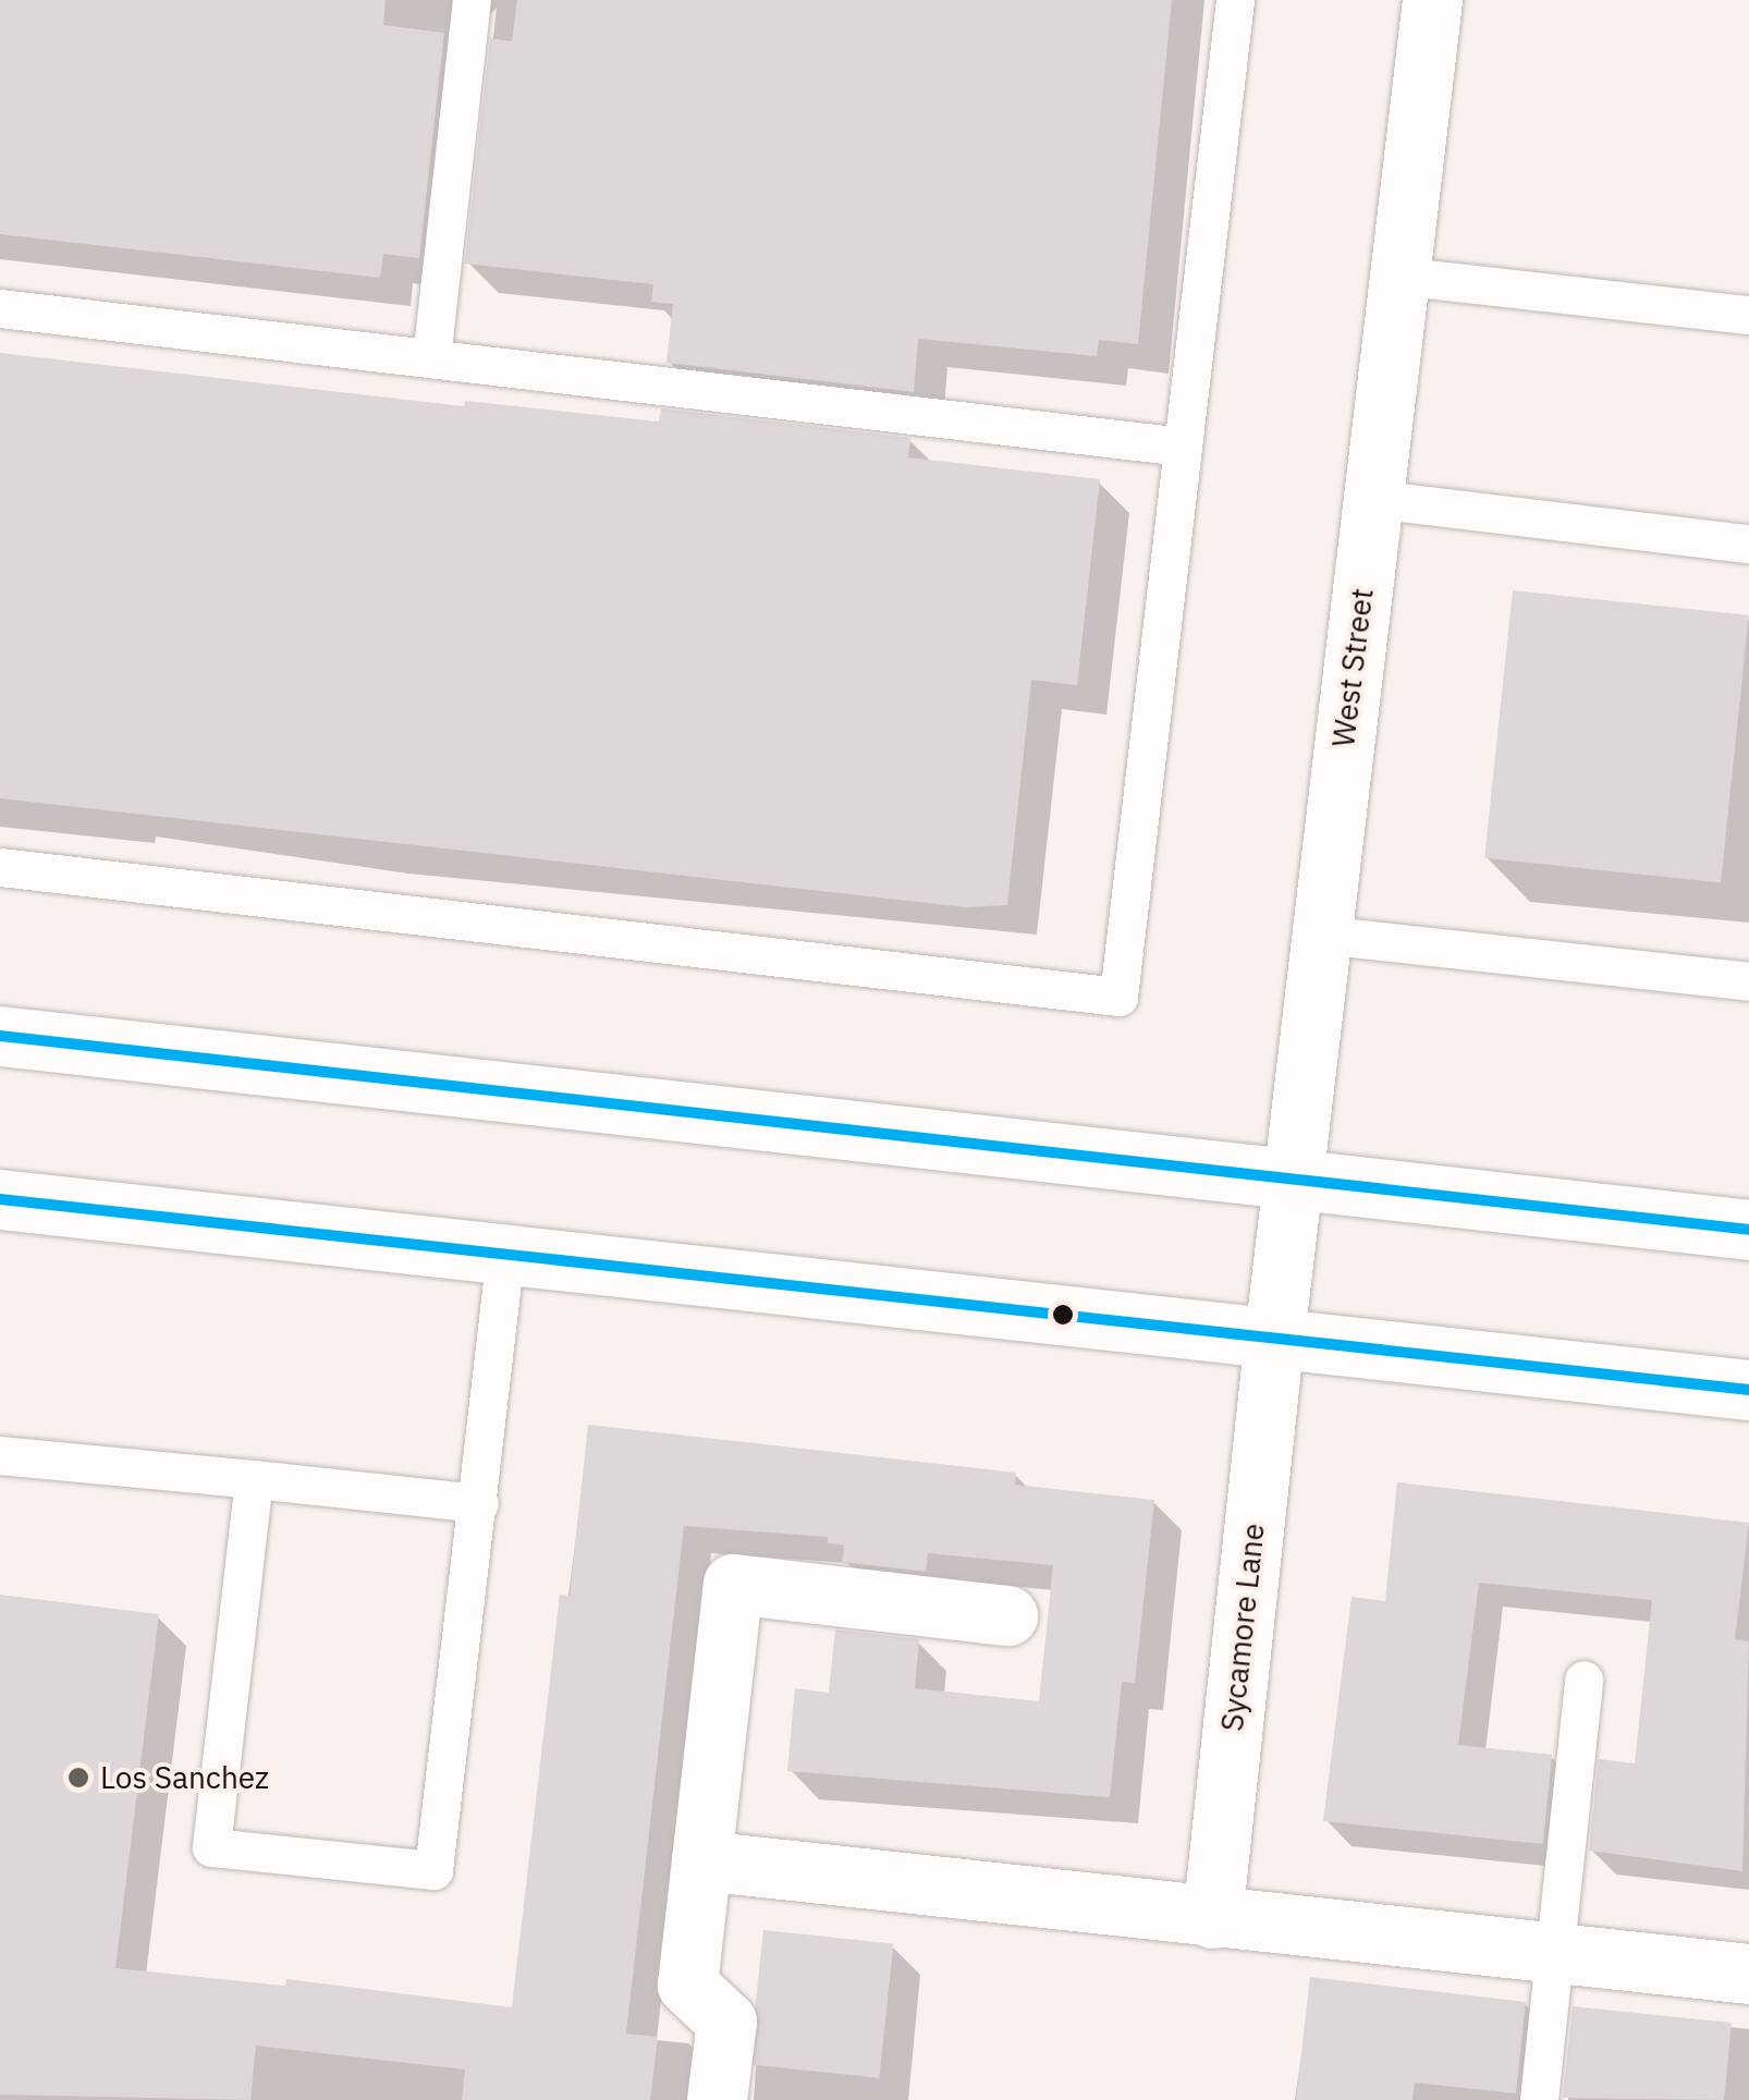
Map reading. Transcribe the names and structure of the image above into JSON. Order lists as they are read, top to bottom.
{
  "streets": {
    "main road": ["West Street", "Sycamore Lane"]
  },
  "crossings": [
    ["West Street", "Sycamore Lane"]
  ],
  "places": ["Los Sanchez"]
}
